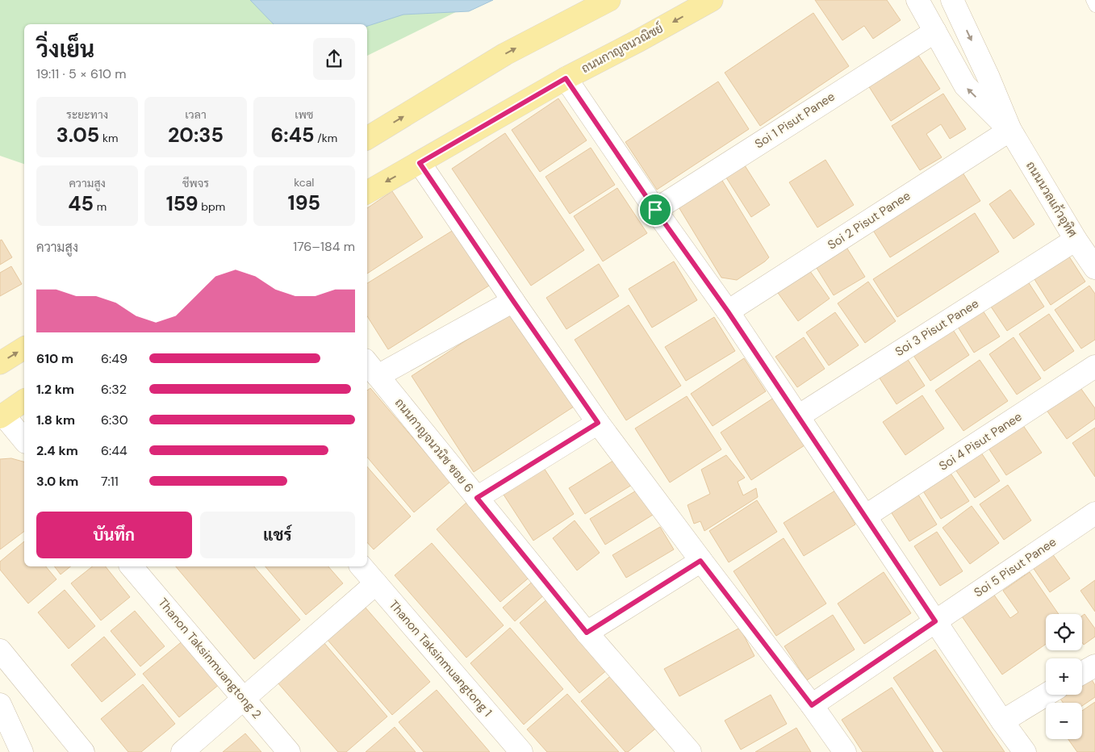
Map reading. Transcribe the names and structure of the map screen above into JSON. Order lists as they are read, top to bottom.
{
  "streets": {
    "main road": ["ถนนกาญจนวณิชย์"],
    "street": [
      "Soi 1 Pisut Panee",
      "ถนนนวลแก้วอุทิศ",
      "Soi 2 Pisut Panee",
      "Soi 3 Pisut Panee",
      "Soi 4 Pisut Panee",
      "ถนนกาญจนวนิช ซอย 6",
      "Soi 5 Pisut Panee",
      "Thanon Taksinmuangtong 2",
      "Thanon Taksinmuangtong 1"
    ]
  },
  "crossings": [
    ["Soi 1 Pisut Panee", "ถนนนวลแก้วอุทิศ"],
    ["ถนนนวลแก้วอุทิศ", "Soi 2 Pisut Panee"],
    ["ถนนนวลแก้วอุทิศ", "Soi 3 Pisut Panee"]
  ],
  "page": {
    "heading": ["วิ่งเย็น", "19:11 · 5 × 610 m"],
    "stats": [
      ["ระยะทาง", "3.05 km"],
      ["เวลา", "20:35"],
      ["เพซ", "6:45 /km"],
      ["ความสูง", "45 m"],
      ["ชีพจร", "159 bpm"],
      ["kcal", "195"]
    ],
    "chart": ["ความสูง", "176–184 m"],
    "list": [
      {
        "name": "610 m",
        "note": "6:49"
      },
      {
        "name": "1.2 km",
        "note": "6:32"
      },
      {
        "name": "1.8 km",
        "note": "6:30"
      },
      {
        "name": "2.4 km",
        "note": "6:44"
      },
      {
        "name": "3.0 km",
        "note": "7:11"
      }
    ],
    "buttons": ["บันทึก", "แชร์"],
    "map_buttons": ["+", "−"]
  }
}
